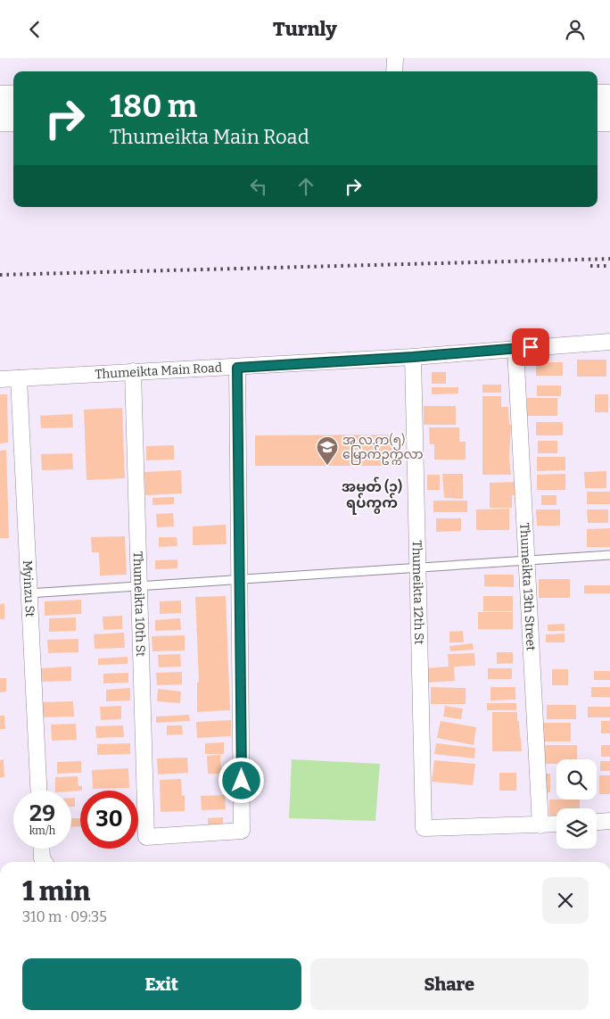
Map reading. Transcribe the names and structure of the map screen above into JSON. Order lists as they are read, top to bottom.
{
  "streets": {
    "street": [
      "Thumeikta Main Road",
      "Thumeikta 13th Street",
      "Myinzu St",
      "Thumeikta 12th St",
      "Thumeikta 10th St"
    ]
  },
  "crossings": [
    ["Thumeikta Main Road", "Thumeikta 13th Street"],
    ["Thumeikta Main Road", "Myinzu St"],
    ["Thumeikta Main Road", "Thumeikta 12th St"],
    ["Thumeikta Main Road", "Thumeikta 10th St"],
    ["Thumeikta 13th Street", "Thumeikta 12th St"]
  ],
  "districts": ["အမှတ် (၁) ရပ်ကွက်"],
  "places": {
    "school or university": ["အ.လ.က(၅) မြောက်ဥက္ကလာ"]
  },
  "page": {
    "header": "Turnly",
    "turn": ["180 m", "Thumeikta Main Road"],
    "speed": "29 km/h",
    "limit": "30",
    "heading": ["1 min", "310 m · 09:35"],
    "buttons": ["Exit", "Share"]
  }
}
